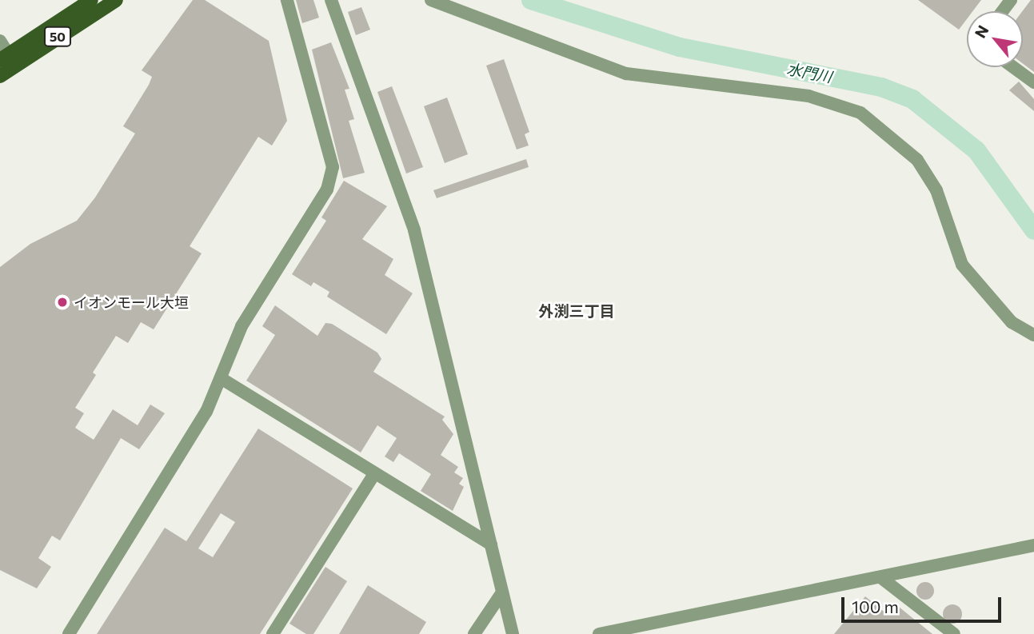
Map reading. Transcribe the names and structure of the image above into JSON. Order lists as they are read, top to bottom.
{
  "streets": {
    "main road": ["50"]
  },
  "districts": ["外渕三丁目"],
  "water": ["水門川"],
  "places": ["イオンモール大垣"],
  "scale_bar": "100 m",
  "north": "top left"
}
